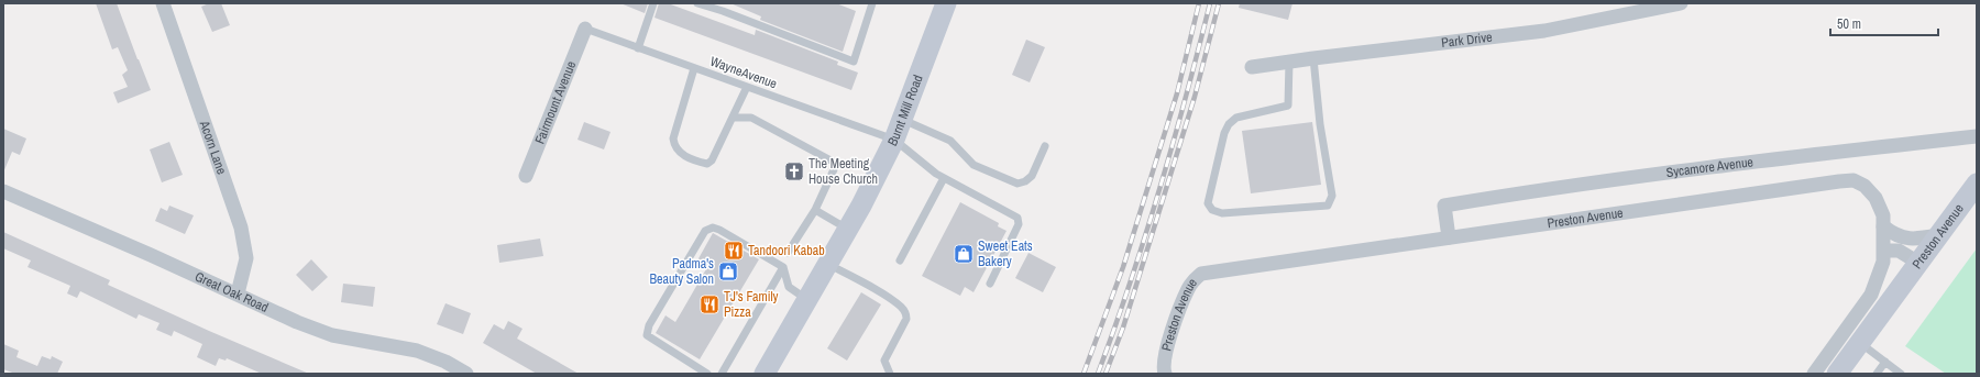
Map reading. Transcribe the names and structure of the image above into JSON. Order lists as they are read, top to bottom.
{
  "streets": {
    "main road": ["Burnt Mill Road", "Preston Avenue"],
    "street": [
      "Park Drive",
      "Fairmount Avenue",
      "Acorn Lane",
      "Sycamore Avenue",
      "Great Oak Road"
    ],
    "lane": ["WayneAvenue"]
  },
  "crossings": [
    ["WayneAvenue", "Fairmount Avenue"],
    ["WayneAvenue", "Burnt Mill Road"],
    ["Acorn Lane", "Great Oak Road"],
    ["Sycamore Avenue", "Preston Avenue"]
  ],
  "places": {
    "church": ["The Meeting House Church"],
    "restaurant": ["Tandoori Kabab", "TJ's Family Pizza"],
    "shop": ["Sweet Eats Bakery", "Padma's Beauty Salon"]
  },
  "scale_bar": "50 m"
}
